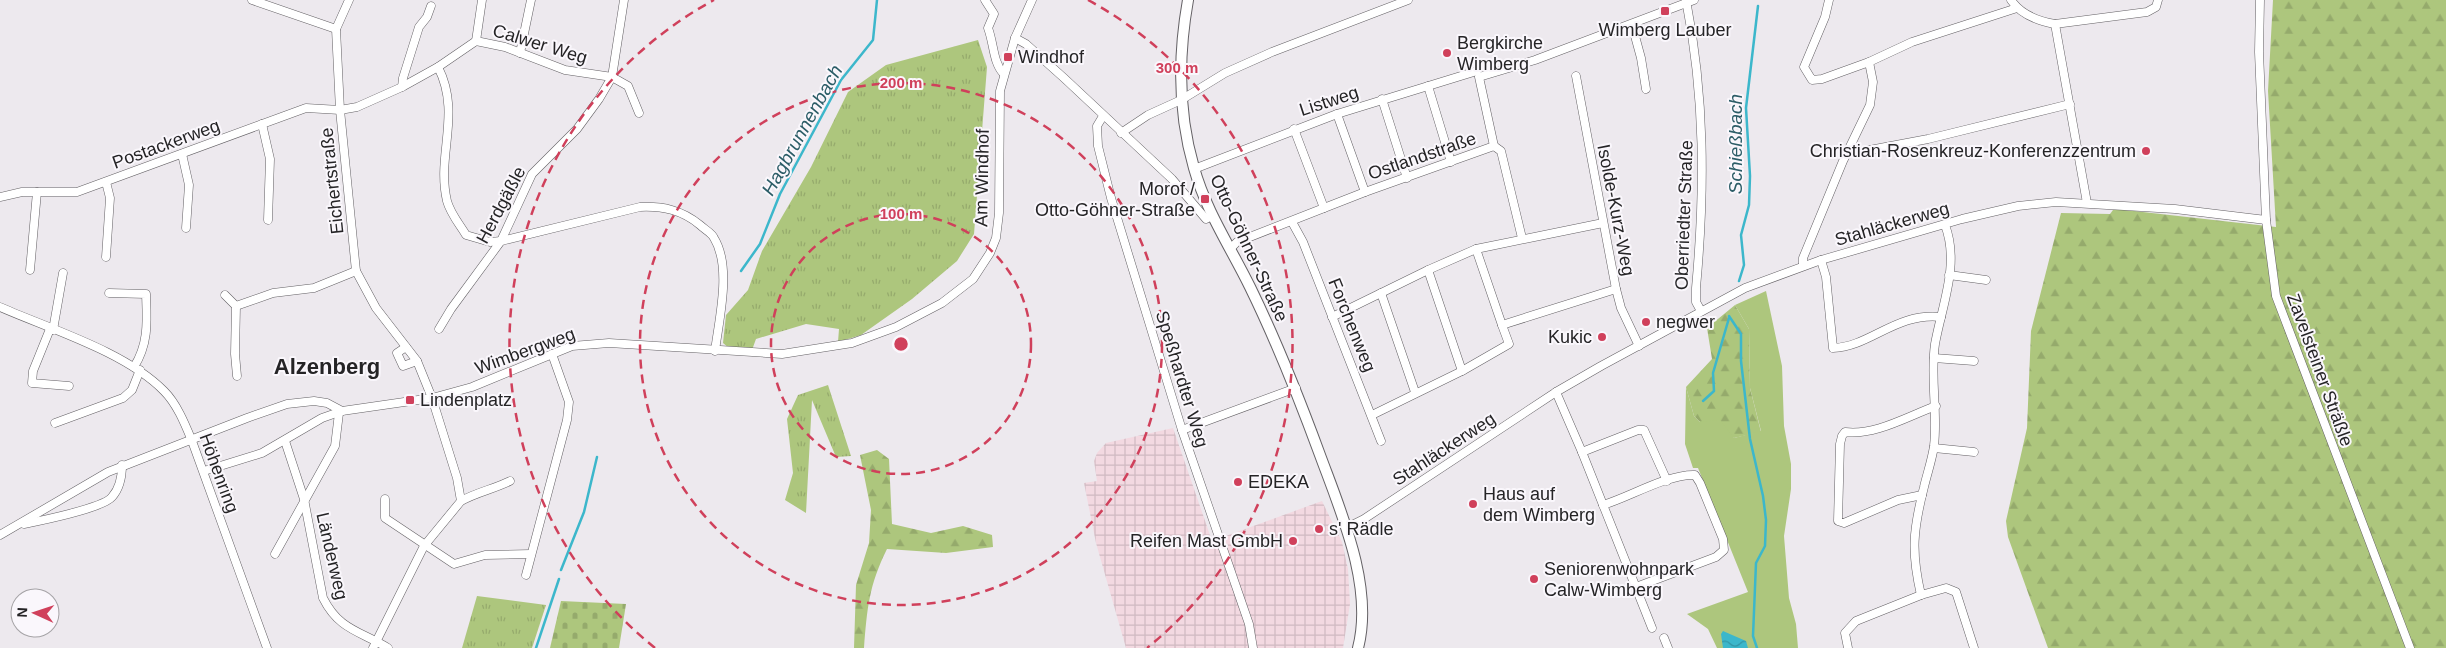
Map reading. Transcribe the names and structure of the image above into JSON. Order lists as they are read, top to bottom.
{
  "streets": {
    "street": [
      "Calwer Weg",
      "Listweg",
      "Postackerweg",
      "Ostlandstraße",
      "Am Windhof",
      "Eichertstraße",
      "Herdgäßle",
      "Isolde-Kurz-Weg",
      "Oberriedter Straße",
      "Stahläckerweg",
      "Otto-Göhner-Straße",
      "Forchenweg",
      "Wimbergweg",
      "Zavelsteiner Sträßle",
      "Speßhardter Weg",
      "Höhenring",
      "Länderweg"
    ]
  },
  "crossings": [
    ["Calwer Weg", "Postackerweg"],
    ["Calwer Weg", "Eichertstraße"],
    ["Calwer Weg", "Herdgäßle"],
    ["Listweg", "Otto-Göhner-Straße"],
    ["Postackerweg", "Eichertstraße"],
    ["Ostlandstraße", "Oberriedter Straße"],
    ["Ostlandstraße", "Otto-Göhner-Straße"],
    ["Ostlandstraße", "Forchenweg"],
    ["Am Windhof", "Wimbergweg"],
    ["Isolde-Kurz-Weg", "Stahläckerweg"],
    ["Oberriedter Straße", "Stahläckerweg"],
    ["Stahläckerweg", "Otto-Göhner-Straße"],
    ["Stahläckerweg", "Zavelsteiner Sträßle"]
  ],
  "districts": ["Alzenberg"],
  "water": ["Hagbrunnenbach", "Schießbach"],
  "places": {
    "transit": [
      "Wimberg Lauber",
      "Windhof",
      "Morof / Otto-Göhner-Straße",
      "Lindenplatz"
    ],
    "other": [
      "Bergkirche Wimberg",
      "Christian-Rosenkreuz-Konferenzzentrum",
      "negwer",
      "Kukic",
      "EDEKA",
      "Haus auf dem Wimberg",
      "s' Rädle",
      "Reifen Mast GmbH",
      "Seniorenwohnpark Calw-Wimberg"
    ]
  },
  "north": "left",
  "rings": ["300 m", "200 m", "100 m"]
}
